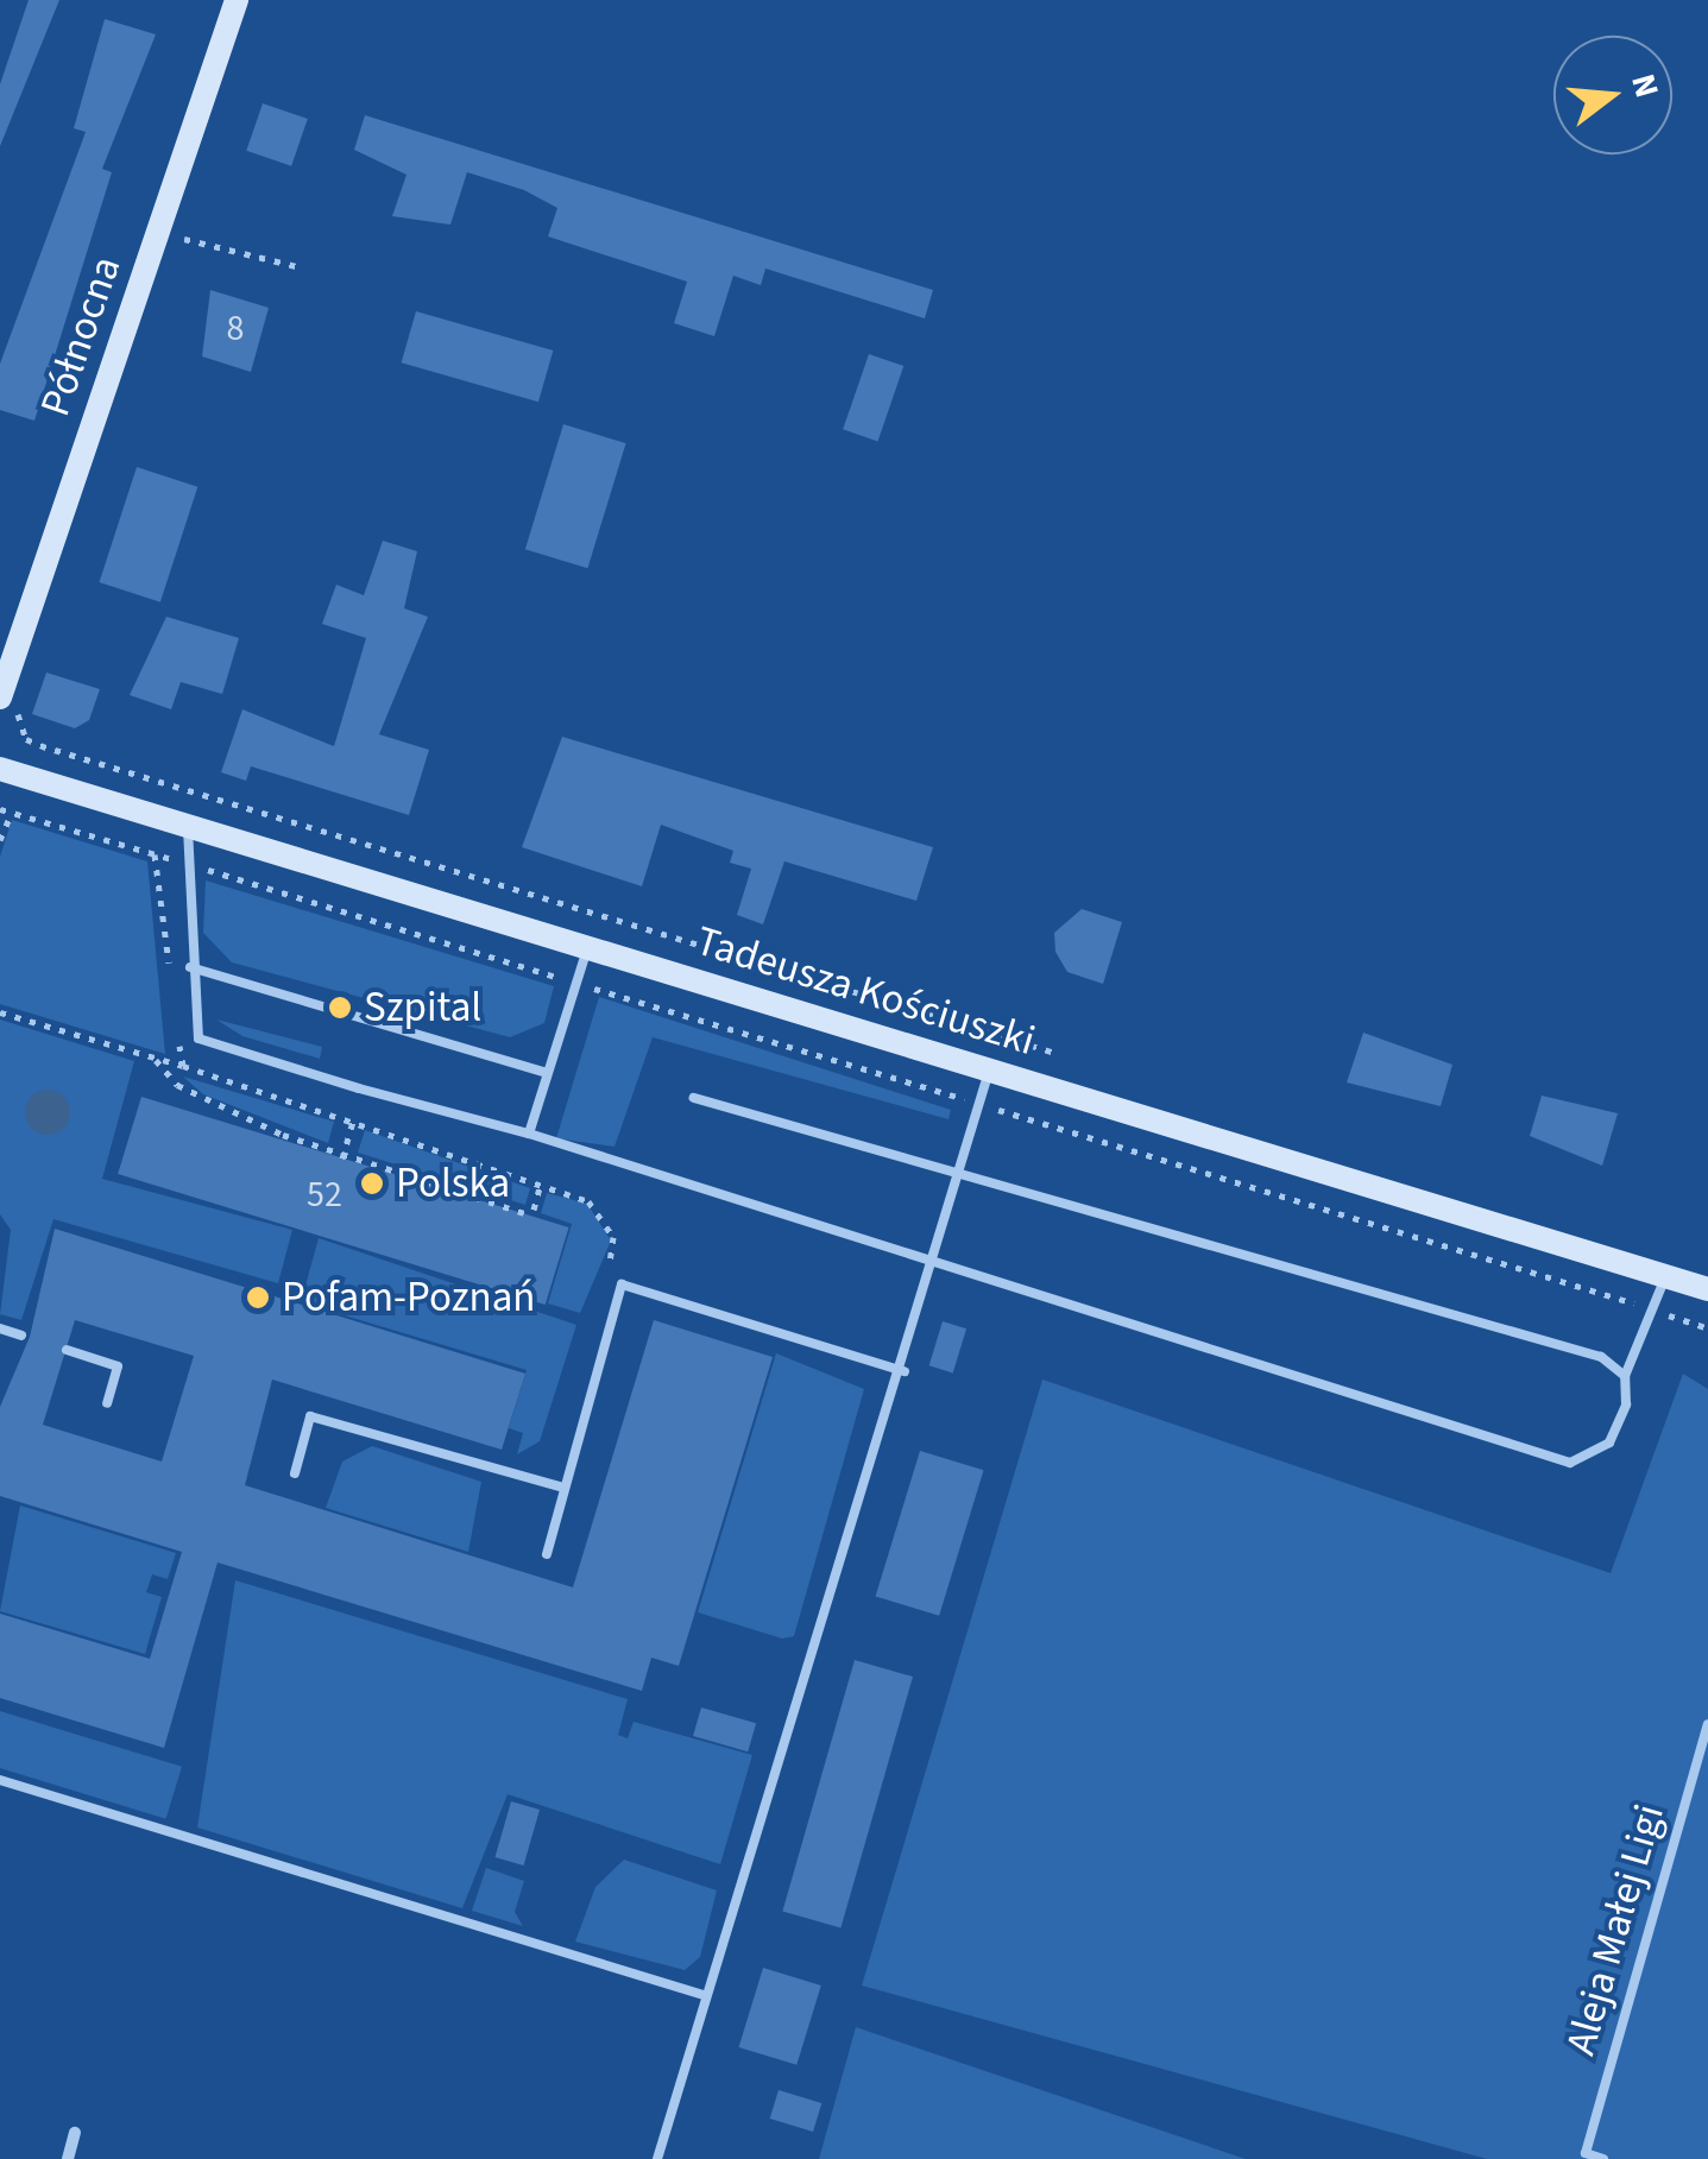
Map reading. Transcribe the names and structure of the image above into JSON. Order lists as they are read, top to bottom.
{
  "streets": {
    "street": ["Północna", "Tadeusza Kościuszki"],
    "lane": ["Aleja Małej Ligi"]
  },
  "places": ["Szpital", "Polska", "Pofam-Poznań"],
  "house_numbers": ["8", "52"],
  "north": "right"
}
